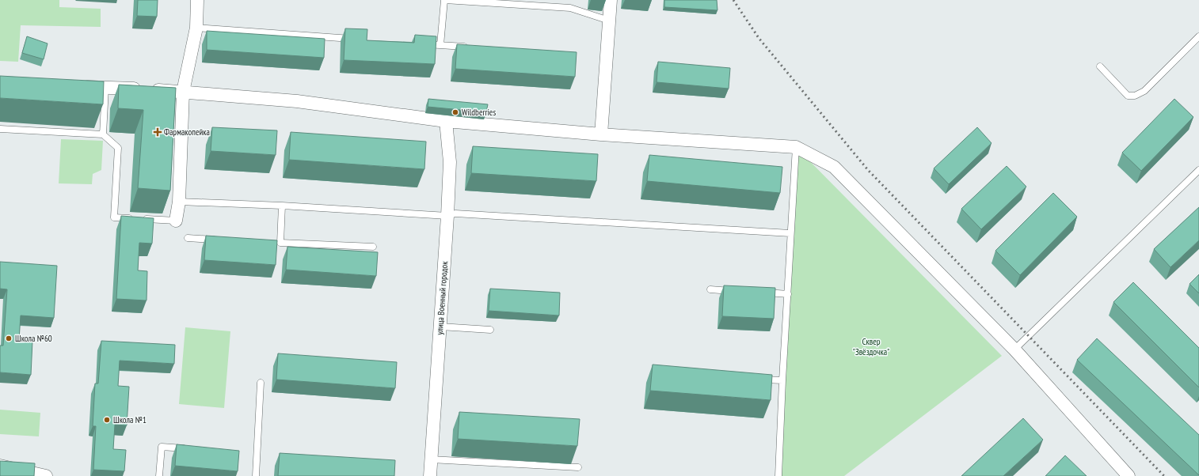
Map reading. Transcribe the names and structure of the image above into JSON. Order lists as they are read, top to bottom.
{
  "streets": {
    "street": ["улица Военный городок"]
  },
  "parks": ["Сквер \"Звёздочка\""],
  "places": {
    "other": ["Wildberries", "Школа №60", "Школа №1"],
    "health": ["Фармакопейка"]
  }
}
